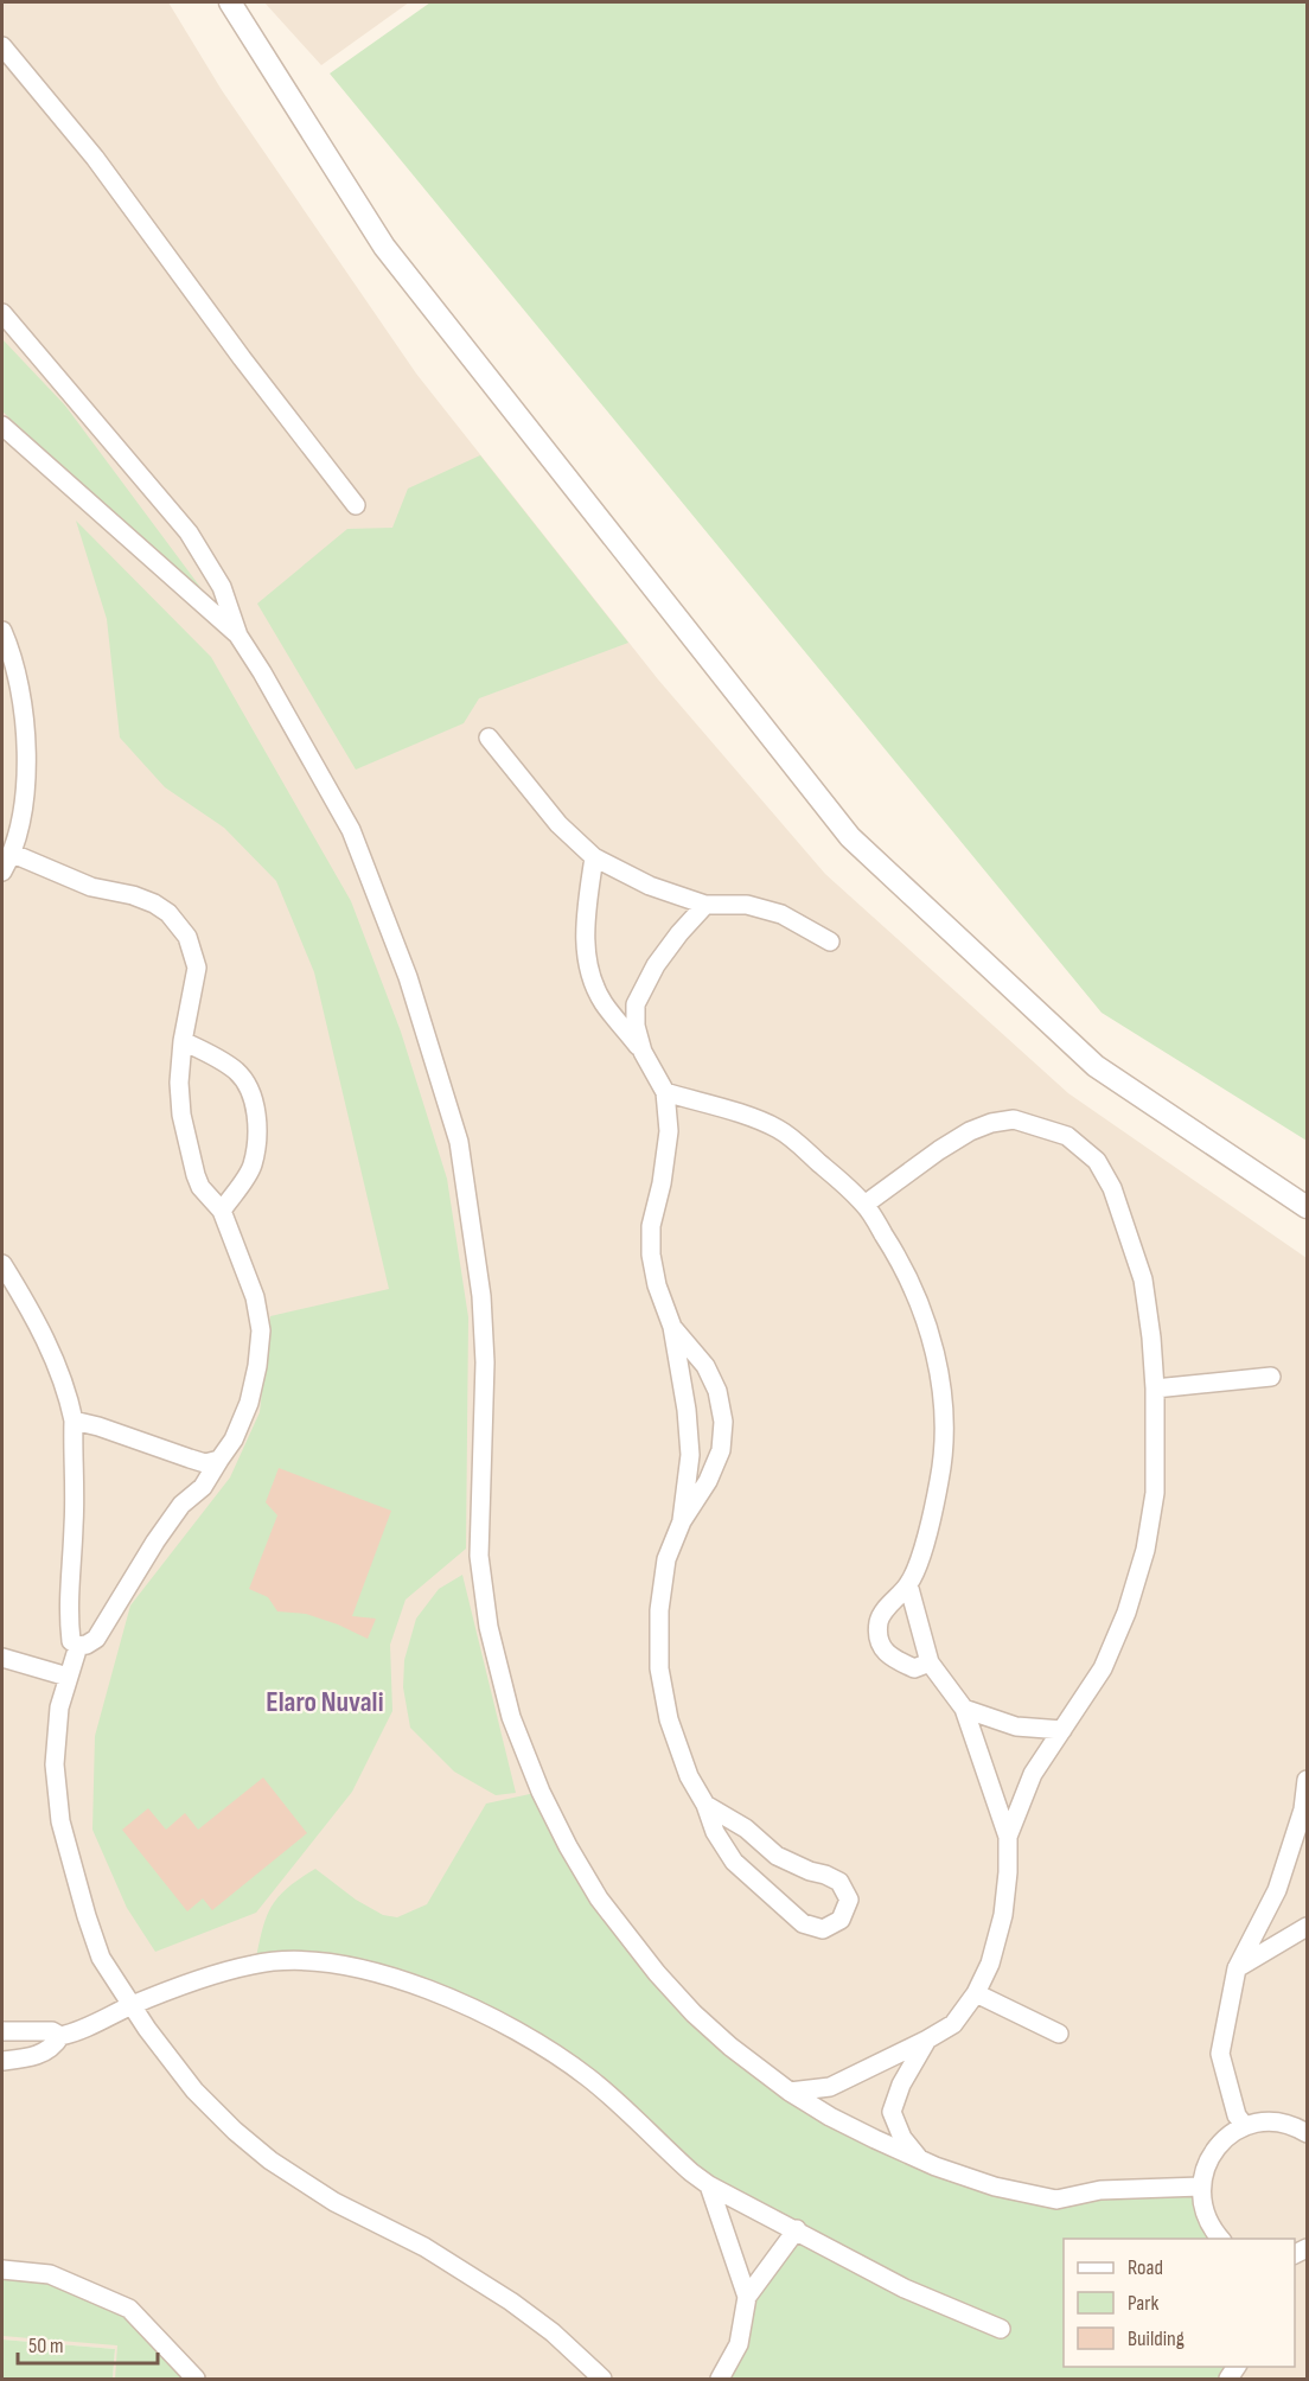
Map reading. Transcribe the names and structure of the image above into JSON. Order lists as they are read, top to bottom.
{
  "districts": ["Elaro Nuvali"],
  "legend": ["Road", "Park", "Building"],
  "scale_bar": "50 m"
}
